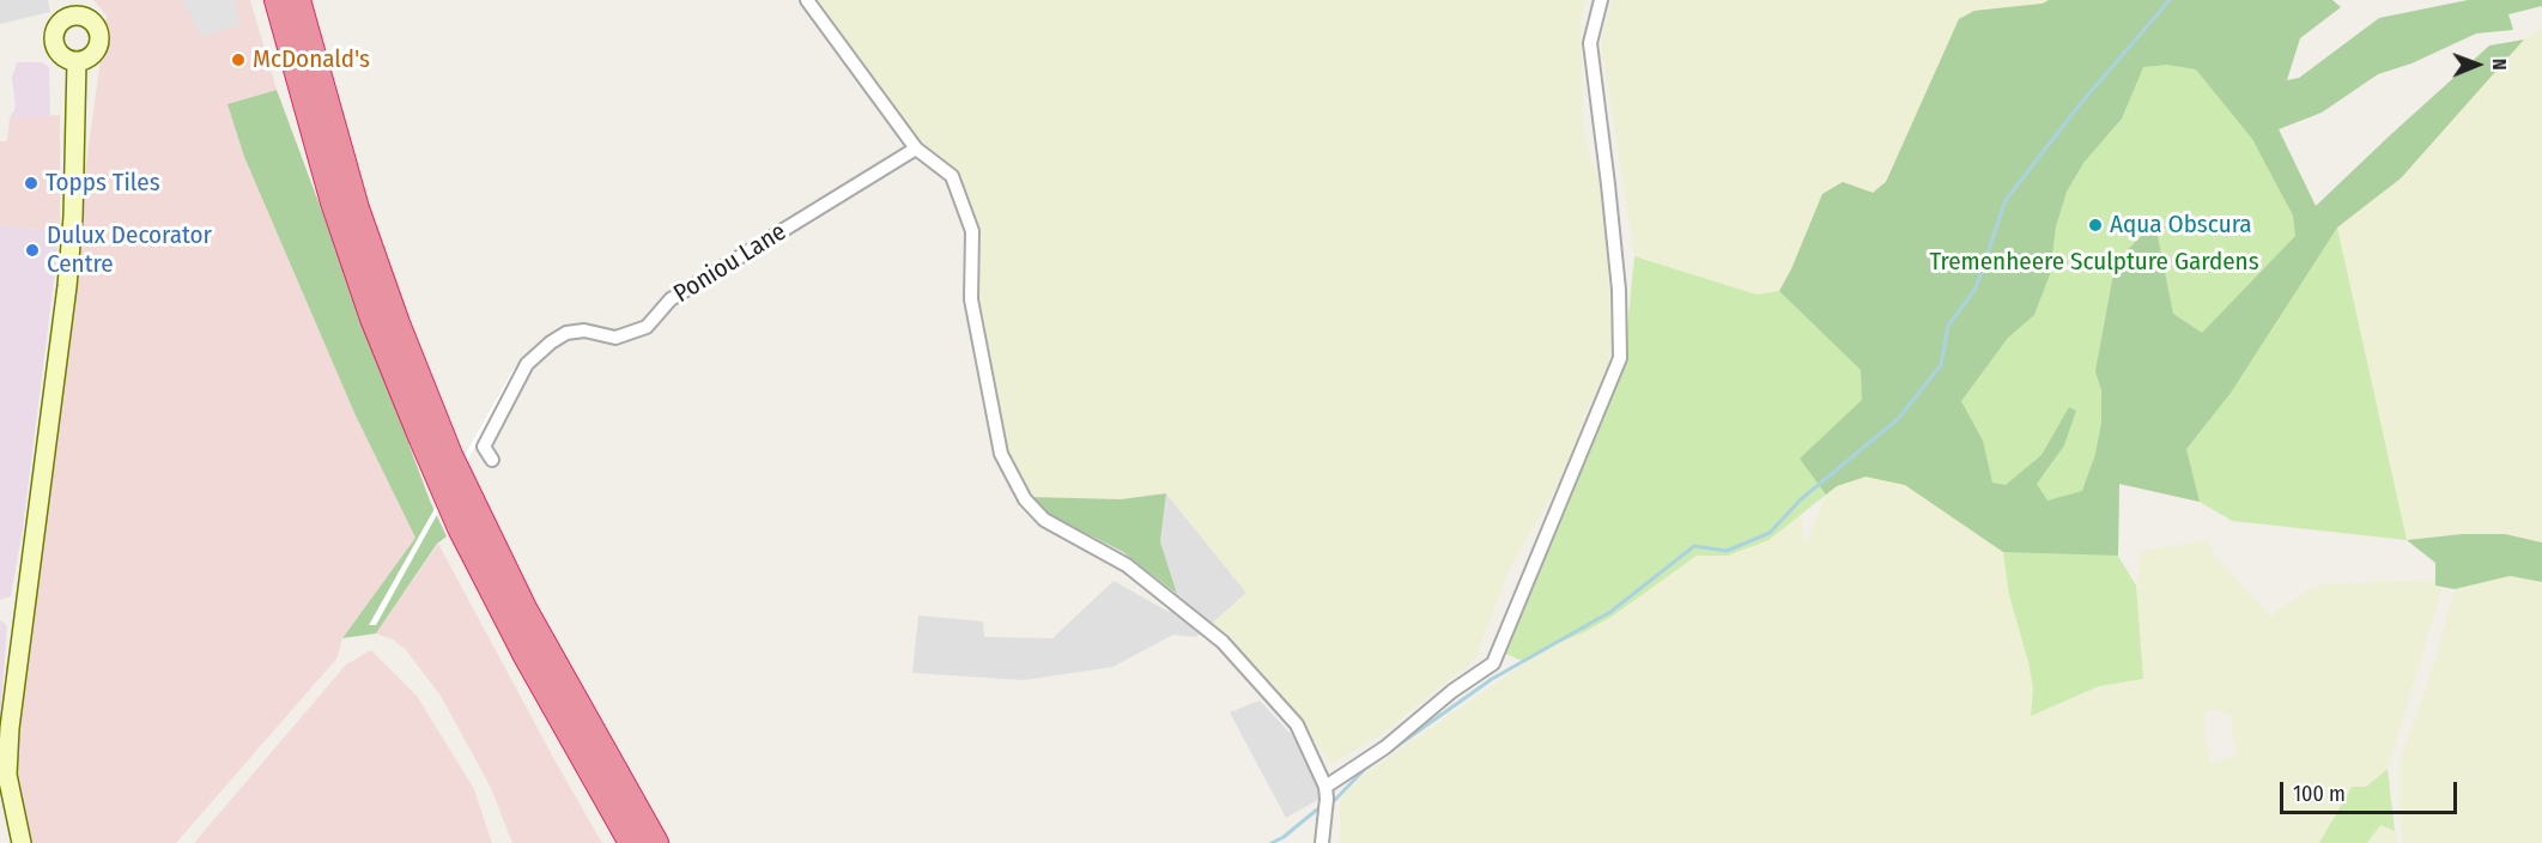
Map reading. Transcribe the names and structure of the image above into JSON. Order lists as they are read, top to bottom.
{
  "streets": {
    "street": ["Poniou Lane"]
  },
  "parks": ["Tremenheere Sculpture Gardens"],
  "places": [
    "McDonald's",
    "Topps Tiles",
    "Aqua Obscura",
    "Dulux Decorator Centre"
  ],
  "scale_bar": "100 m",
  "north": "right"
}
